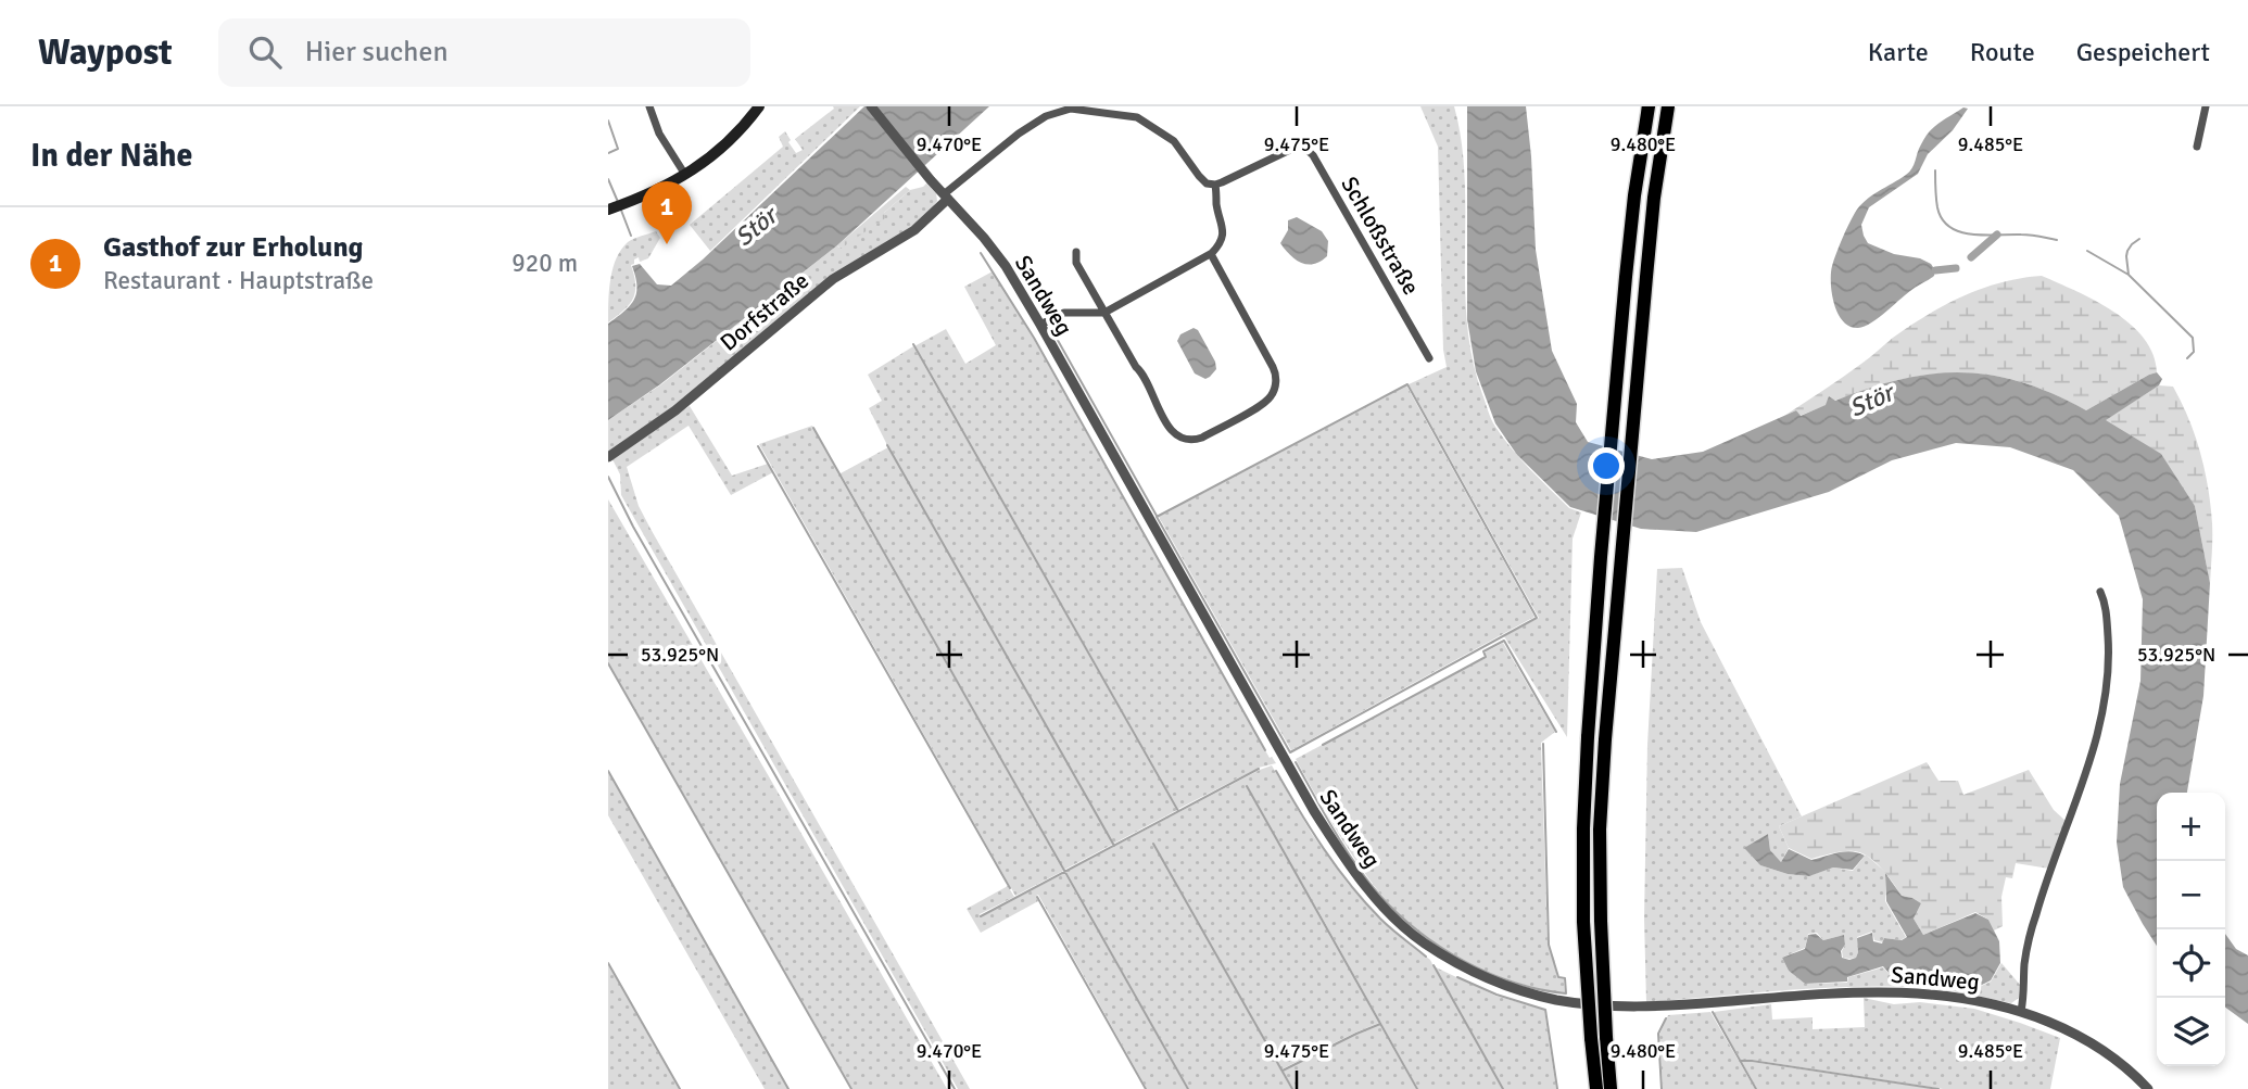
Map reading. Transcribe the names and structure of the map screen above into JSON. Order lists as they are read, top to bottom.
{
  "streets": {
    "street": ["Schloßstraße", "Sandweg", "Dorfstraße"]
  },
  "crossings": [
    ["Sandweg", "Dorfstraße"]
  ],
  "water": ["Stör"],
  "page": {
    "header": "Waypost",
    "search": "Hier suchen",
    "nav": ["Karte", "Route", "Gespeichert"],
    "heading": "In der Nähe",
    "pins": "1",
    "list": [
      {
        "mark": "1",
        "name": "Gasthof zur Erholung",
        "note": "Restaurant · Hauptstraße",
        "value": "920 m"
      }
    ],
    "map_buttons": ["+", "−"]
  },
  "coordinates": [
    "9.470°E",
    "9.475°E",
    "9.480°E",
    "9.485°E",
    "53.925°N"
  ]
}
